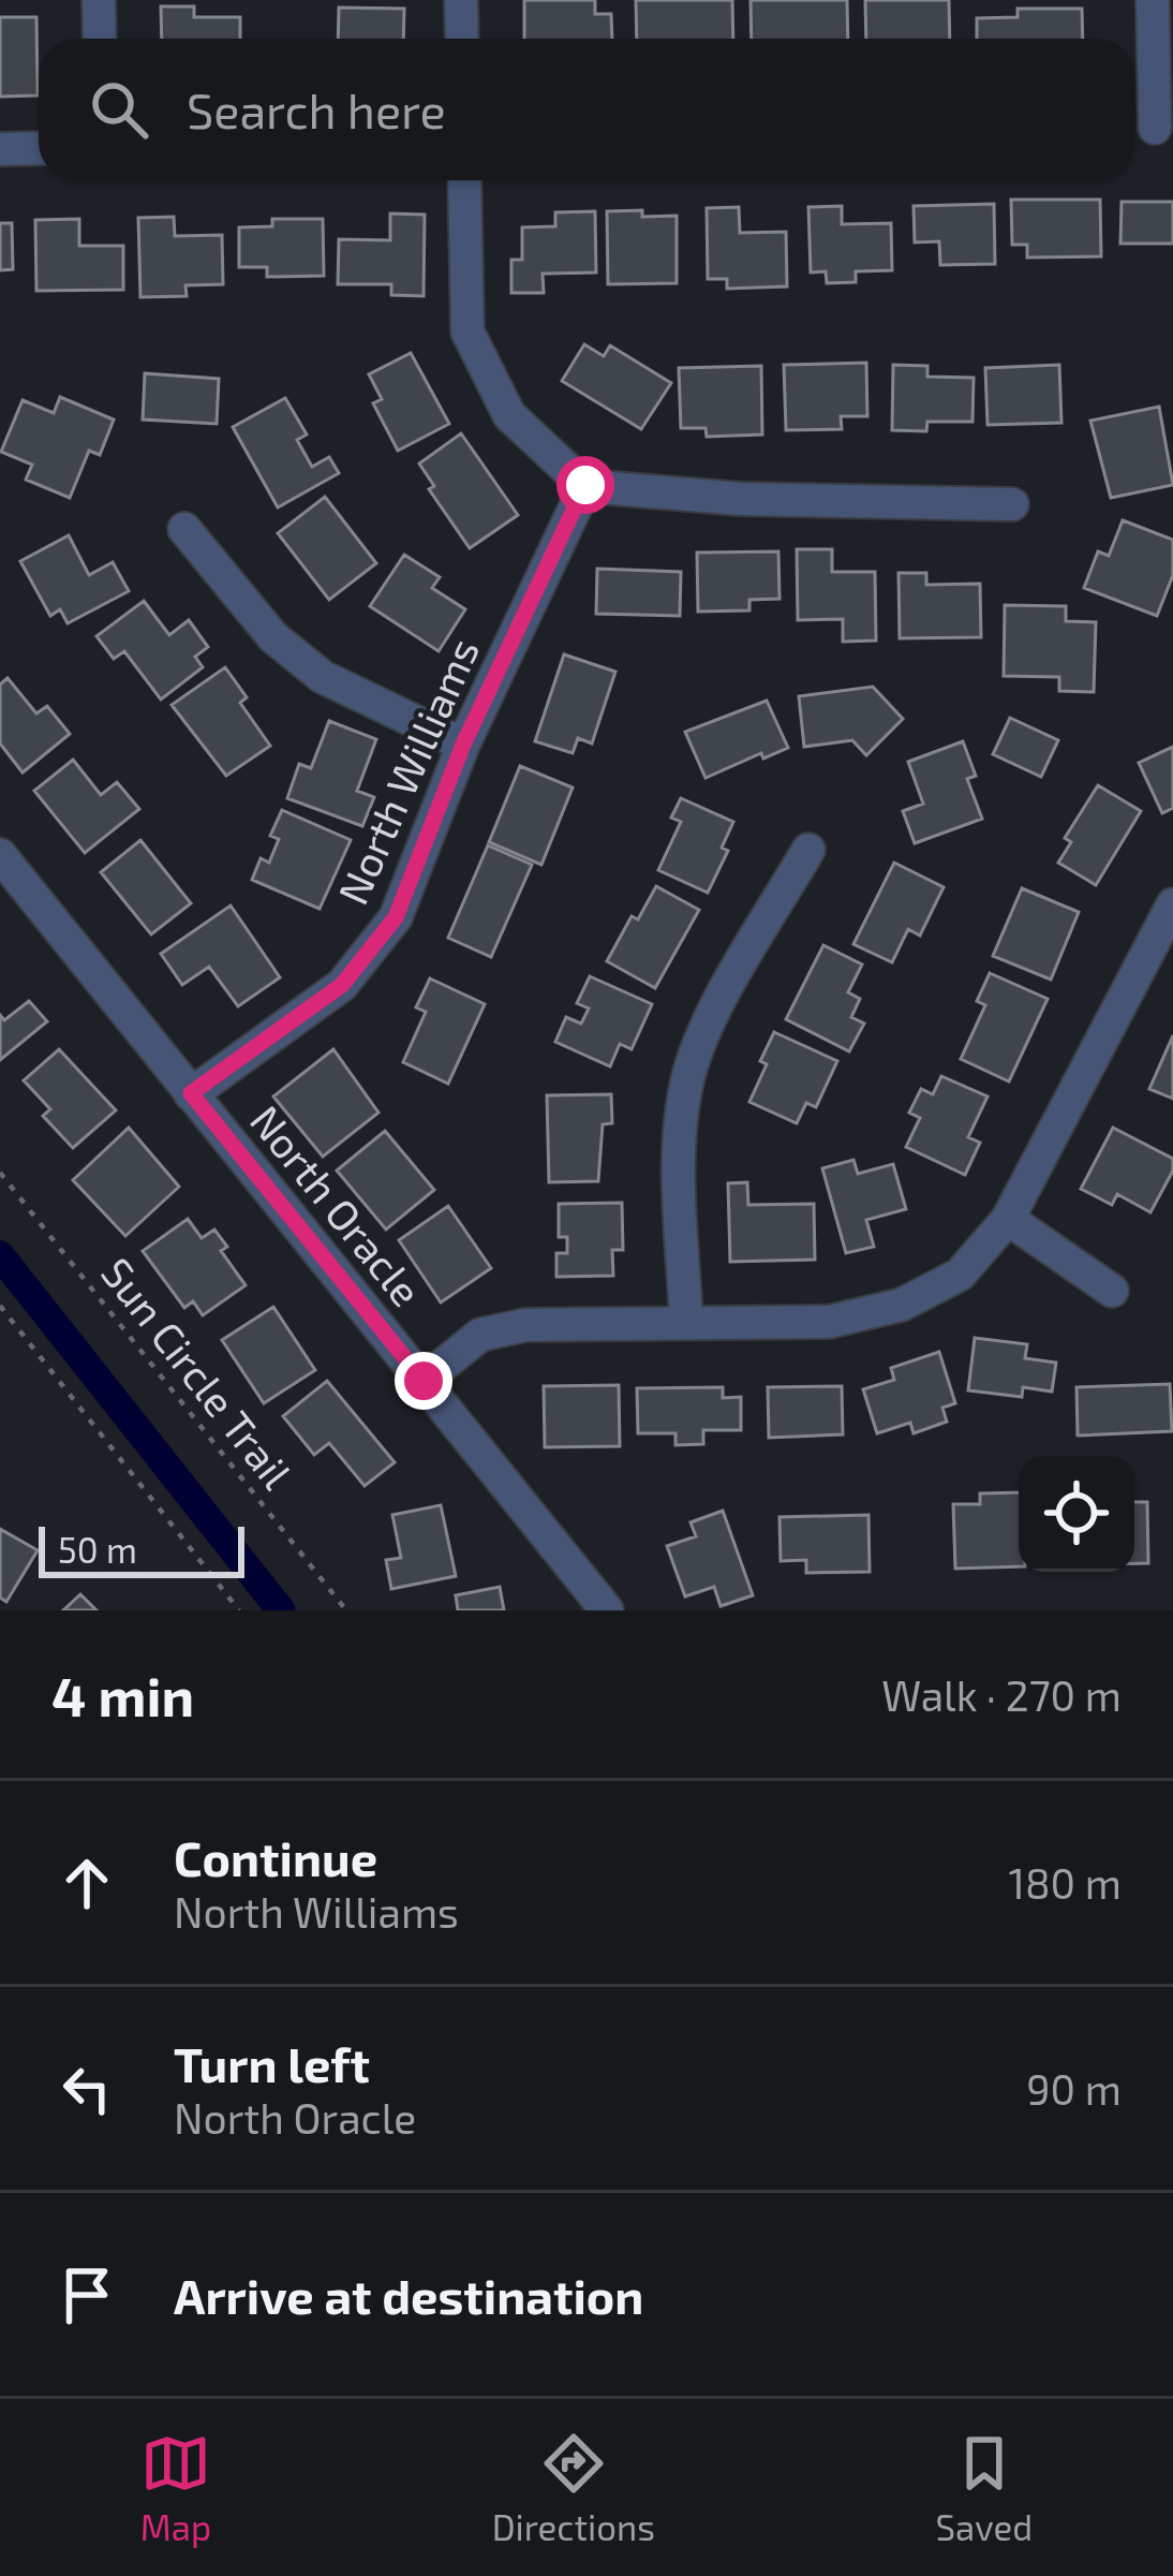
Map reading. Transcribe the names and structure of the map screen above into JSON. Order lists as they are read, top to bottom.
{
  "streets": {
    "street": ["North Williams", "North Oracle"],
    "path": ["Sun Circle Trail"]
  },
  "crossings": [
    ["North Williams", "North Oracle"]
  ],
  "scale_bar": "50 m",
  "page": {
    "search": "Search here",
    "scale": "50 m",
    "heading": ["4 min", "Walk · 270 m"],
    "list": [
      ["Continue", "North Williams", "180 m"],
      ["Turn left", "North Oracle", "90 m"],
      "Arrive at destination"
    ],
    "nav": ["Map", "Directions", "Saved"]
  }
}
